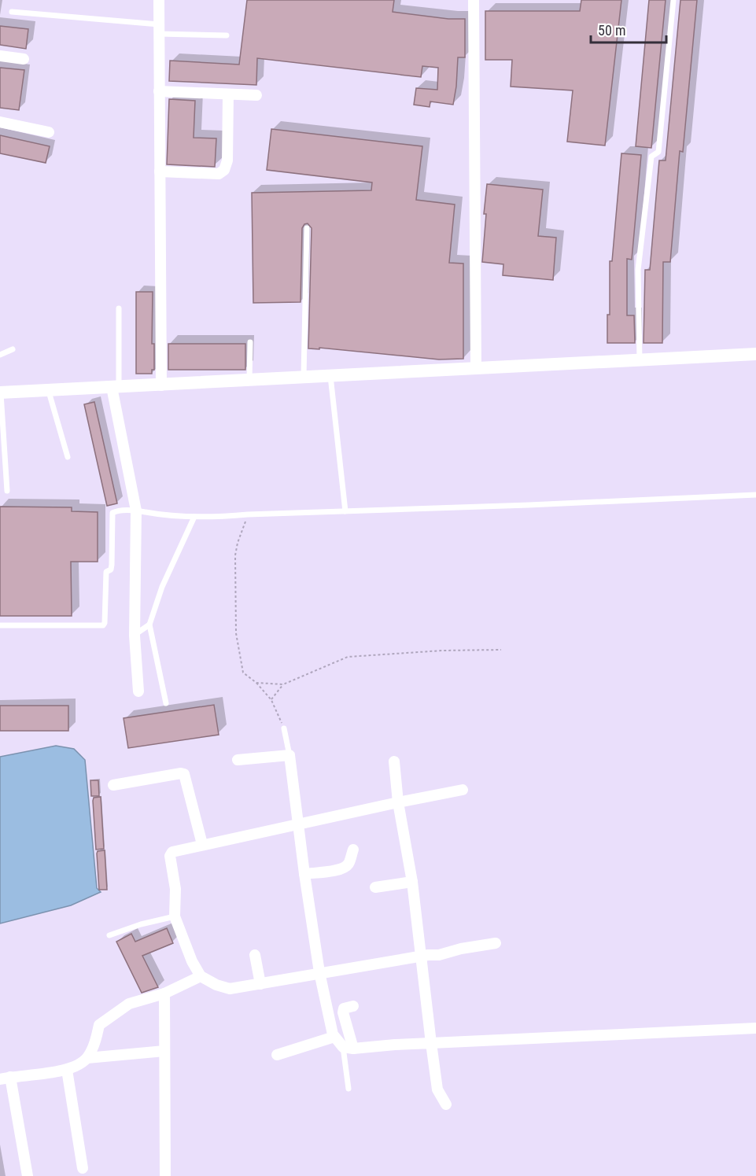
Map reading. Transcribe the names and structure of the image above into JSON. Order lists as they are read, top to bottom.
{
  "scale_bar": "50 m"
}
